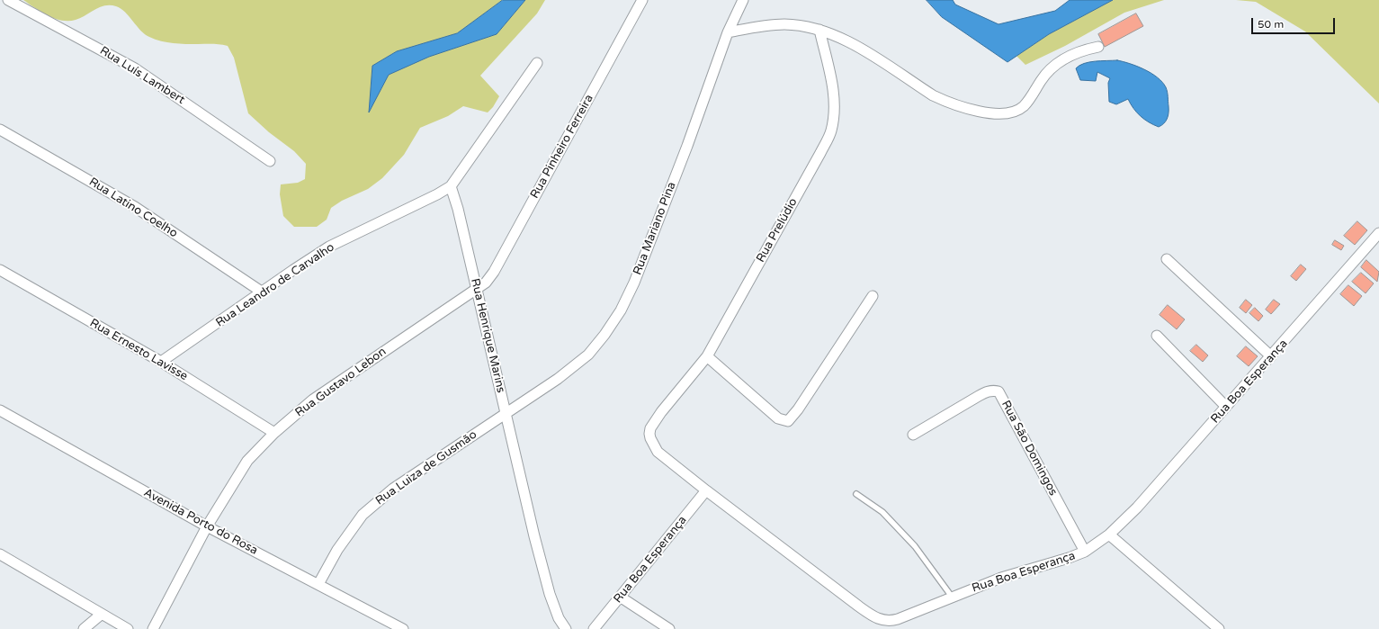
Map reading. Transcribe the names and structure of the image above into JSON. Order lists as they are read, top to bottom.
{
  "streets": {
    "street": [
      "Rua Luís Lambert",
      "Rua Pinheiro Ferreira",
      "Rua Latino Coelho",
      "Rua Mariano Pina",
      "Rua Prelúdio",
      "Rua Leandro de Carvalho",
      "Rua Henrique Marins",
      "Rua Ernesto Lavisse",
      "Rua Boa Esperança",
      "Rua Gustavo Lebon",
      "Rua São Domingos",
      "Rua Luiza de Gusmão",
      "Avenida Porto do Rosa"
    ]
  },
  "crossings": [
    ["Rua Pinheiro Ferreira", "Rua Henrique Marins"],
    ["Rua Pinheiro Ferreira", "Rua Gustavo Lebon"],
    ["Rua Latino Coelho", "Rua Leandro de Carvalho"],
    ["Rua Mariano Pina", "Rua Henrique Marins"],
    ["Rua Mariano Pina", "Rua Luiza de Gusmão"],
    ["Rua Prelúdio", "Rua Boa Esperança"],
    ["Rua Leandro de Carvalho", "Rua Henrique Marins"],
    ["Rua Leandro de Carvalho", "Rua Ernesto Lavisse"],
    ["Rua Henrique Marins", "Rua Gustavo Lebon"],
    ["Rua Henrique Marins", "Rua Luiza de Gusmão"],
    ["Rua Ernesto Lavisse", "Rua Gustavo Lebon"],
    ["Rua Boa Esperança", "Rua São Domingos"],
    ["Rua Gustavo Lebon", "Avenida Porto do Rosa"],
    ["Rua Luiza de Gusmão", "Avenida Porto do Rosa"]
  ],
  "scale_bar": "50 m"
}
